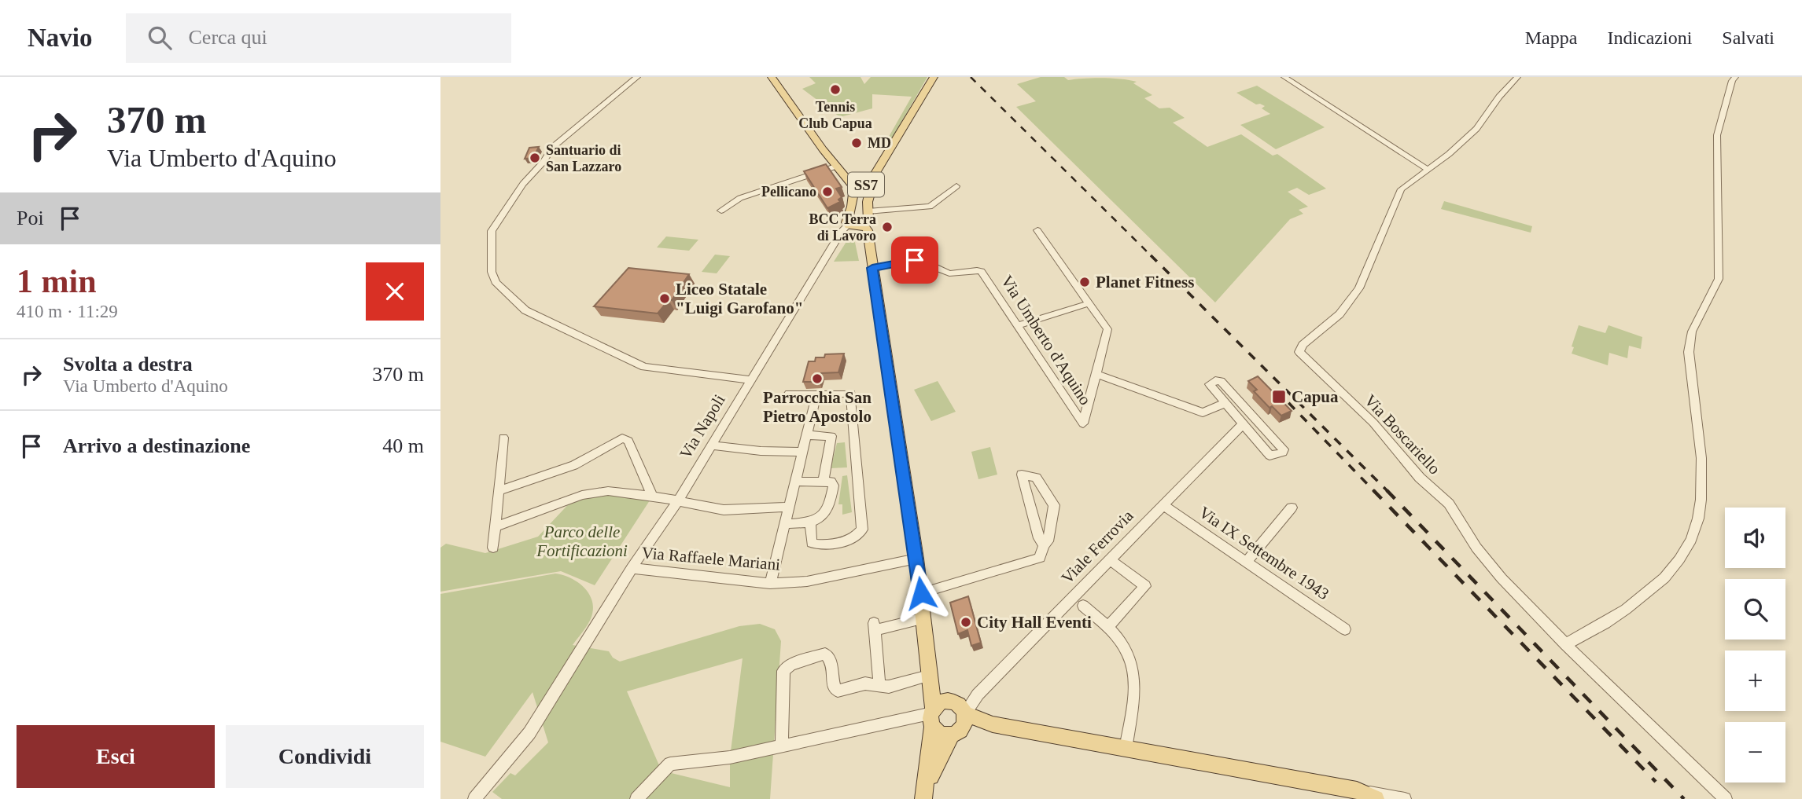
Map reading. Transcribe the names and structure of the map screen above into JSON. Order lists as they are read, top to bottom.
{
  "streets": {
    "main road": ["SS7"],
    "street": [
      "Via Umberto d'Aquino",
      "Via Napoli",
      "Via Boscariello",
      "Viale Ferrovia",
      "Via IX Settembre 1943",
      "Via Raffaele Mariani"
    ]
  },
  "crossings": [
    ["SS7", "Via Napoli"],
    ["Via Napoli", "Via Raffaele Mariani"],
    ["Viale Ferrovia", "Via IX Settembre 1943"]
  ],
  "parks": ["Parco delle Fortificazioni"],
  "places": {
    "other": [
      "Tennis Club Capua",
      "MD",
      "Santuario di San Lazzaro",
      "Pellicano",
      "BCC Terra di Lavoro",
      "Planet Fitness",
      "Liceo Statale \"Luigi Garofano\"",
      "Parrocchia San Pietro Apostolo",
      "City Hall Eventi"
    ],
    "transit": ["Capua"]
  },
  "page": {
    "header": "Navio",
    "search": "Cerca qui",
    "nav": ["Mappa", "Indicazioni", "Salvati"],
    "turn": ["370 m", "Via Umberto d'Aquino"],
    "then": "Poi",
    "heading": ["1 min", "410 m · 11:29"],
    "list": [
      {
        "name": "Svolta a destra",
        "note": "Via Umberto d'Aquino",
        "value": "370 m"
      },
      {
        "name": "Arrivo a destinazione",
        "value": "40 m"
      }
    ],
    "map_buttons": ["+", "−"],
    "buttons": ["Esci", "Condividi"]
  }
}
